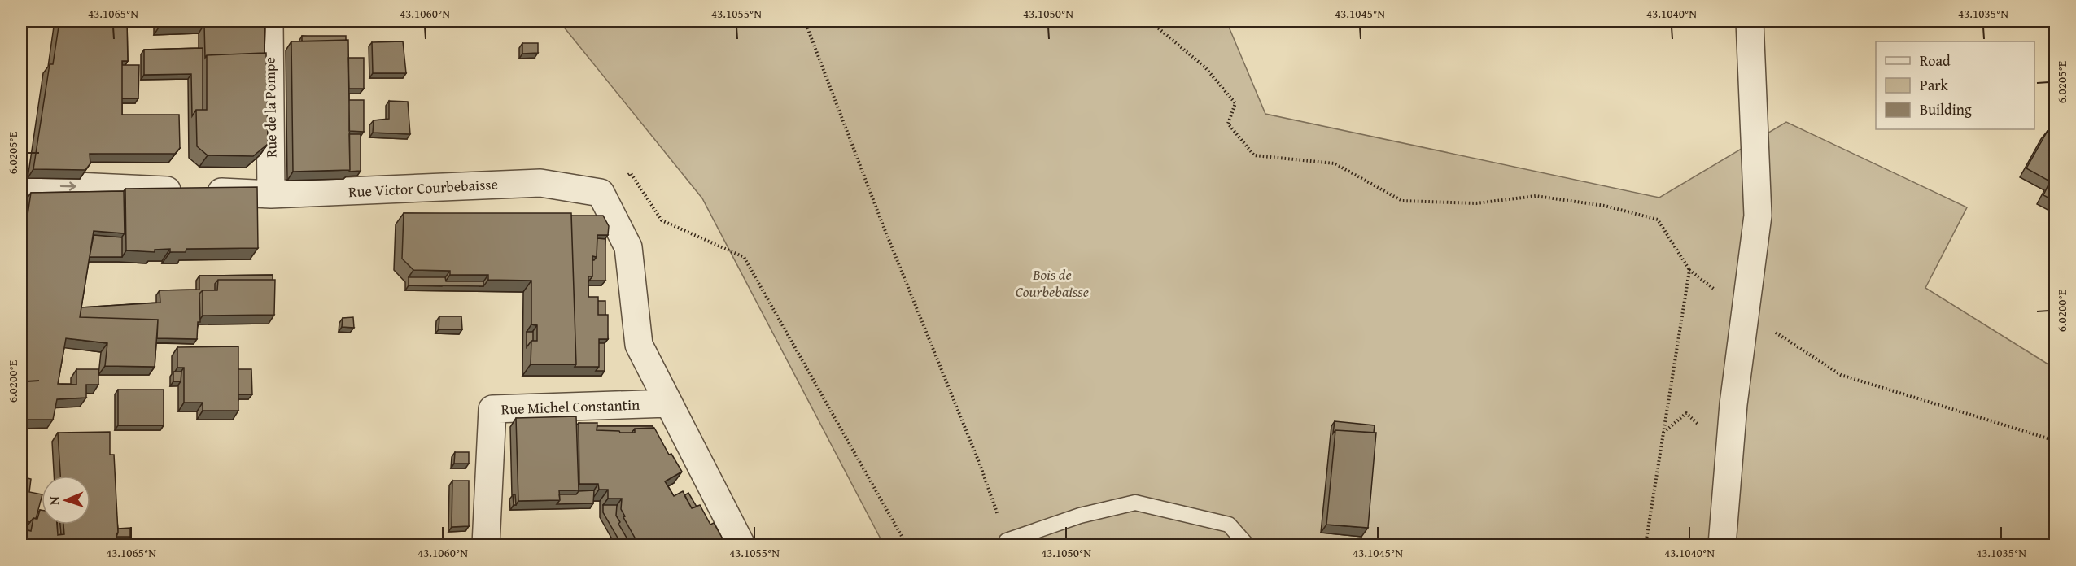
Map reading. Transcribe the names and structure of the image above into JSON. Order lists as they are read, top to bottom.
{
  "streets": {
    "street": ["Rue de la Pompe", "Rue Victor Courbebaisse", "Rue Michel Constantin"]
  },
  "crossings": [
    ["Rue de la Pompe", "Rue Victor Courbebaisse"]
  ],
  "one_way": ["Rue Victor Courbebaisse"],
  "parks": ["Bois de Courbebaisse"],
  "legend": ["Road", "Park", "Building"],
  "north": "left",
  "coordinates": [
    "43.1065°N",
    "43.1060°N",
    "43.1055°N",
    "43.1050°N",
    "43.1045°N",
    "43.1040°N",
    "43.1035°N",
    "6.0205°E",
    "6.0200°E"
  ]
}
